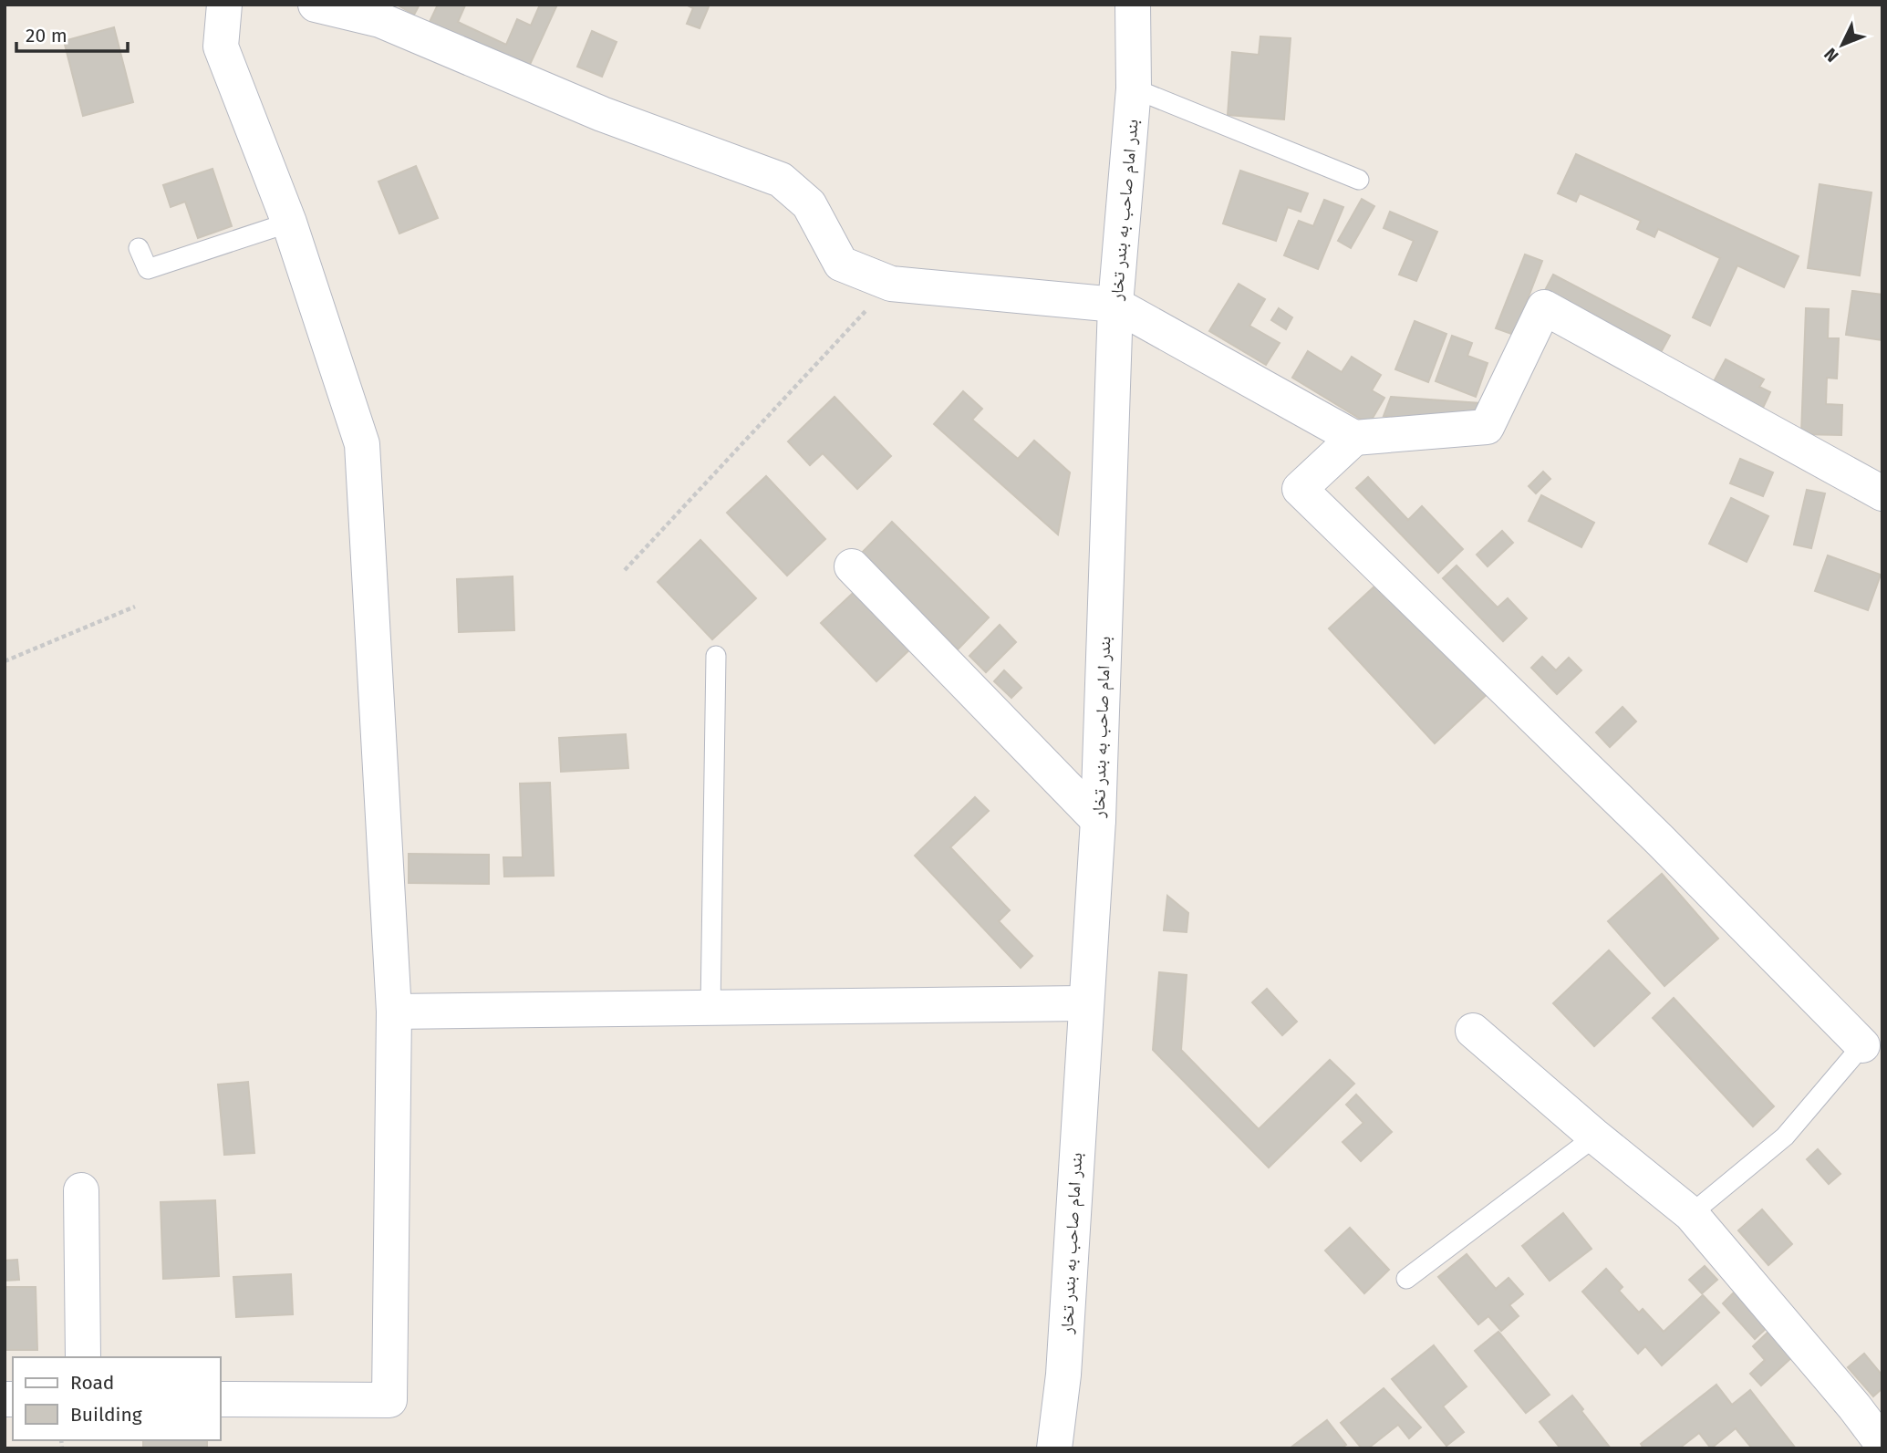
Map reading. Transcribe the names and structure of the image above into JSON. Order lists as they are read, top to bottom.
{
  "streets": {
    "street": ["بندر امام صاحب به بندر تخار"]
  },
  "legend": ["Road", "Building"],
  "scale_bar": "20 m",
  "north": "bottom left"
}
